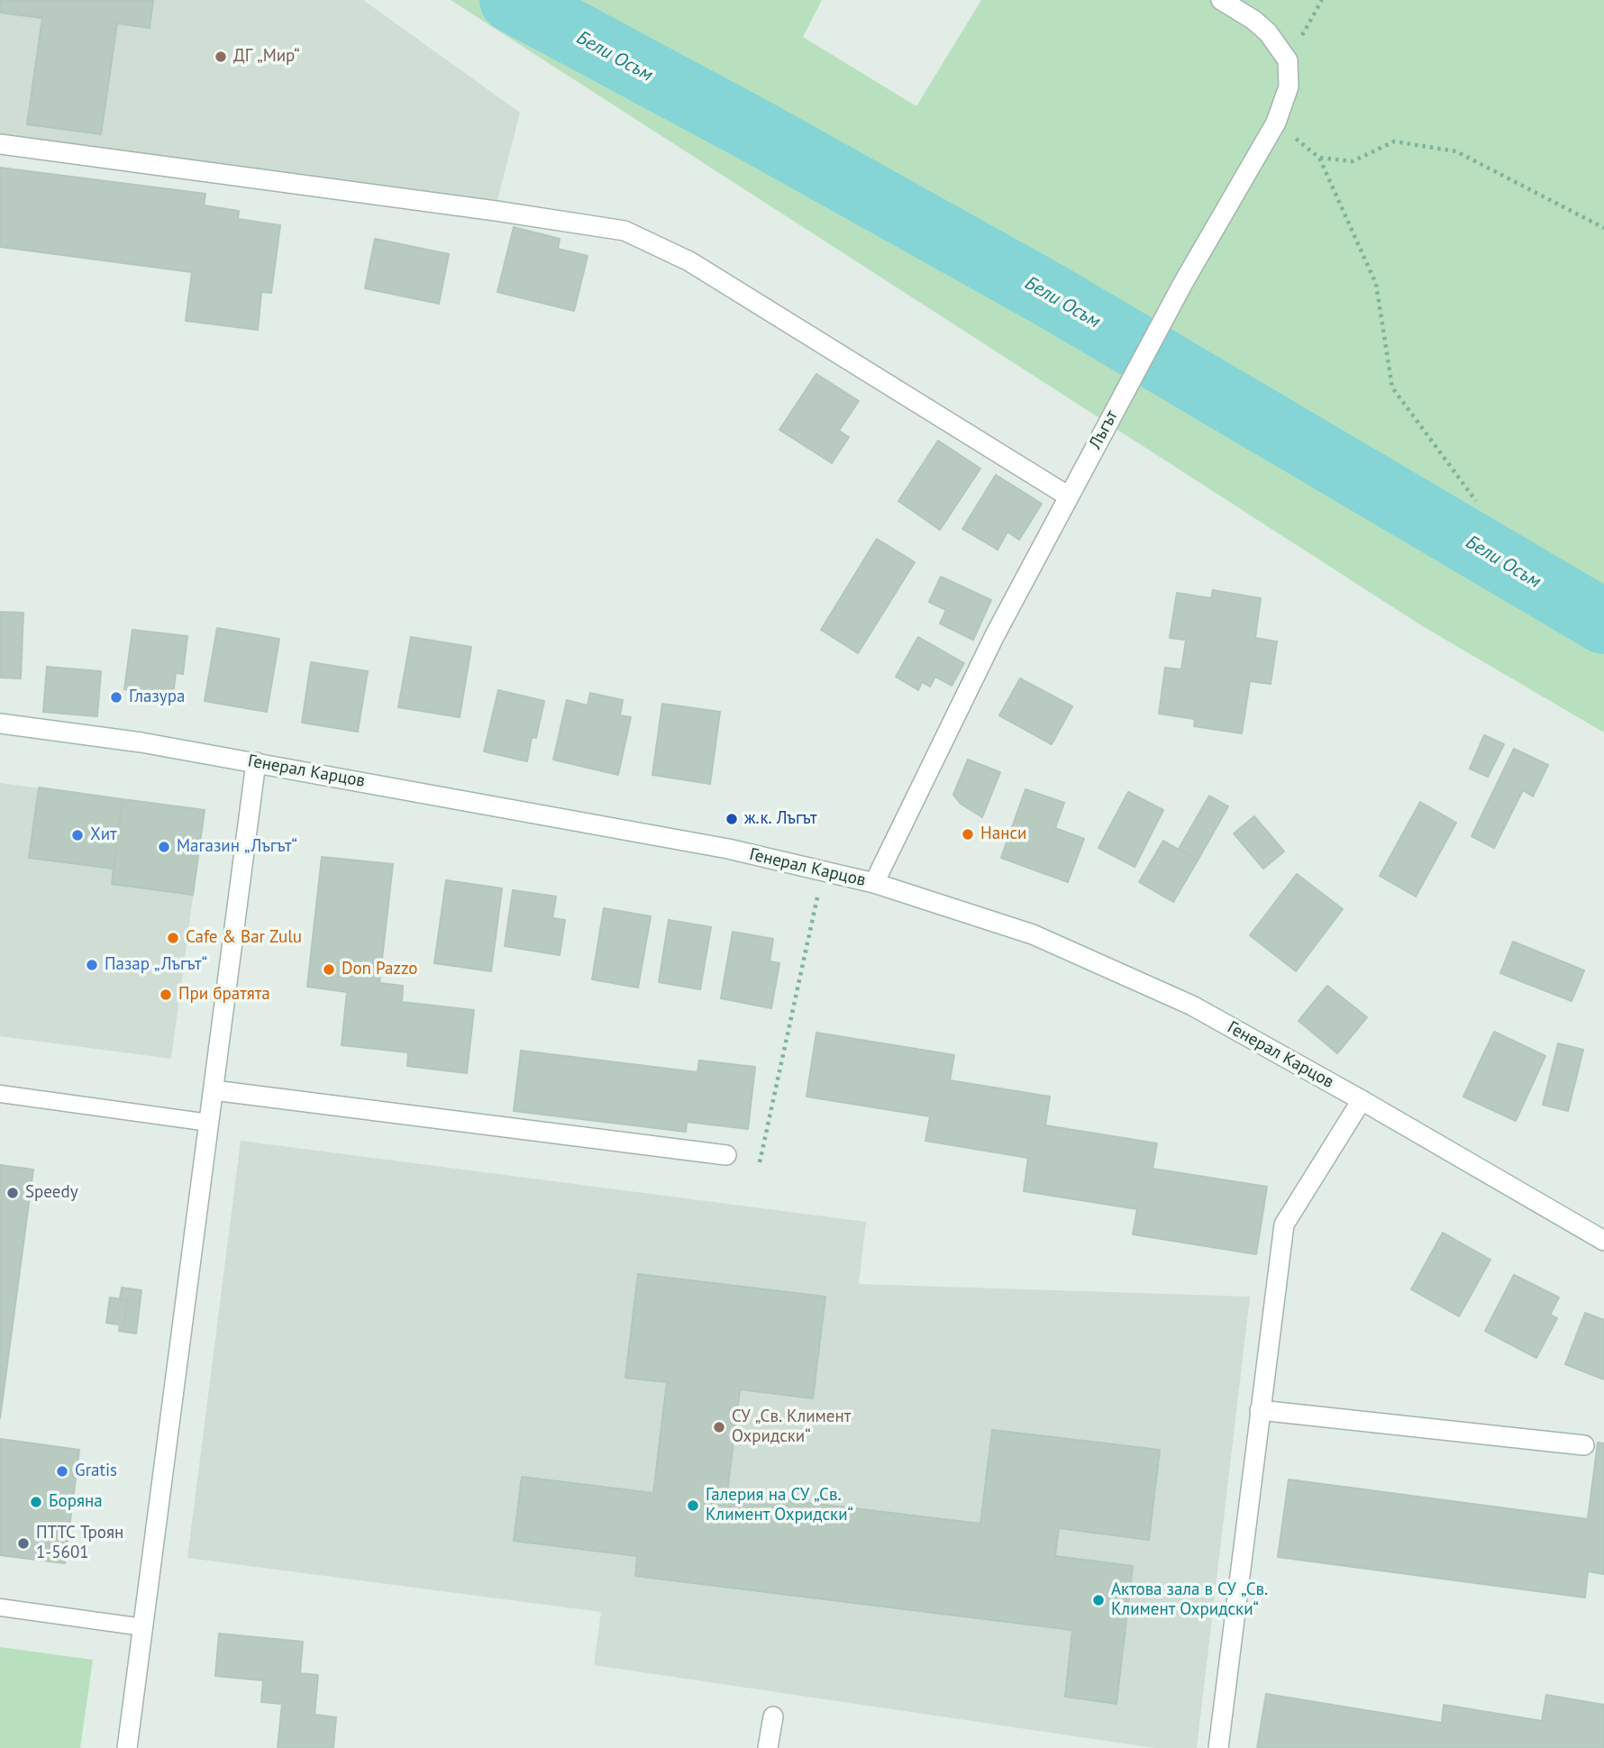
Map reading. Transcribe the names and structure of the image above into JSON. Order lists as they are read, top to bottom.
{
  "streets": {
    "street": ["Лъгът", "Генерал Карцов"]
  },
  "crossings": [
    ["Лъгът", "Генерал Карцов"]
  ],
  "water": ["Бели Осъм"],
  "places": [
    "ДГ „Мир“",
    "Глазура",
    "ж.к. Лъгът",
    "Нанси",
    "Хит",
    "Магазин „Лъгът“",
    "Cafe & Bar Zulu",
    "Пазар „Лъгът“",
    "Don Pazzo",
    "При братята",
    "Speedy",
    "СУ „Св. Климент Охридски“",
    "Gratis",
    "Боряна",
    "Галерия на СУ „Св. Климент Охридски“",
    "ПТТС Троян 1-5601",
    "Актова зала в СУ „Св. Климент Охридски“"
  ]
}
